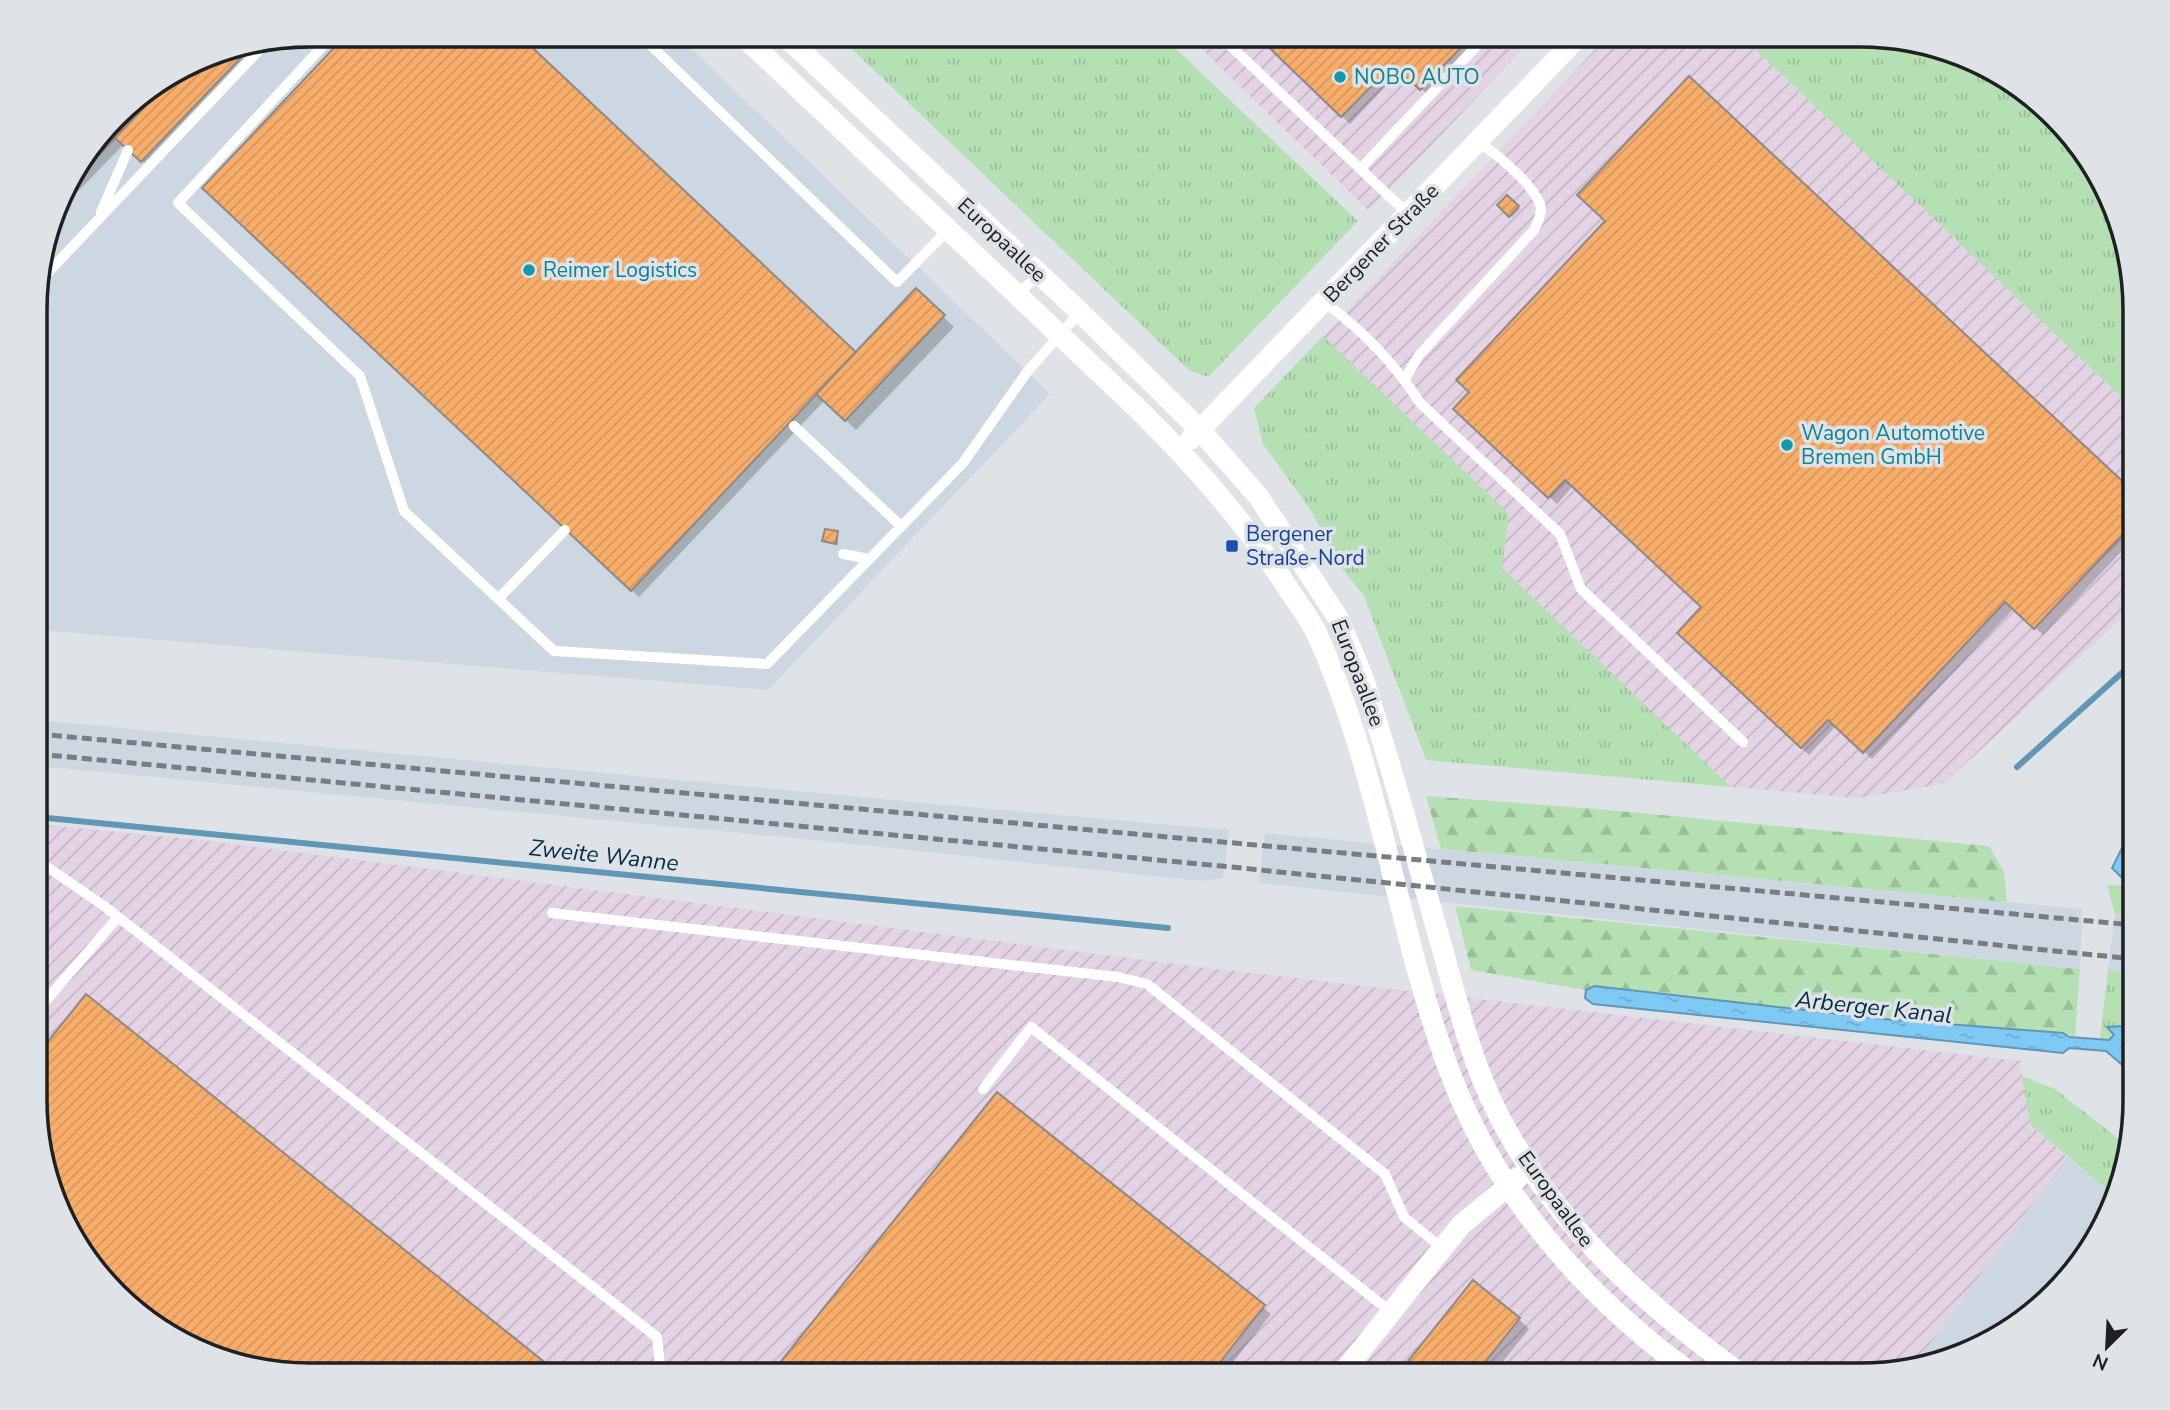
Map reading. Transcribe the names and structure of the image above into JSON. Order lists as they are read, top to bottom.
{
  "streets": {
    "street": ["Europaallee", "Bergener Straße"]
  },
  "crossings": [
    ["Europaallee", "Bergener Straße"]
  ],
  "water": ["Zweite Wanne", "Arberger Kanal"],
  "places": {
    "other": ["NOBO AUTO", "Reimer Logistics", "Wagon Automotive Bremen GmbH"],
    "transit": ["Bergener Straße-Nord"]
  },
  "north": "bottom left"
}
